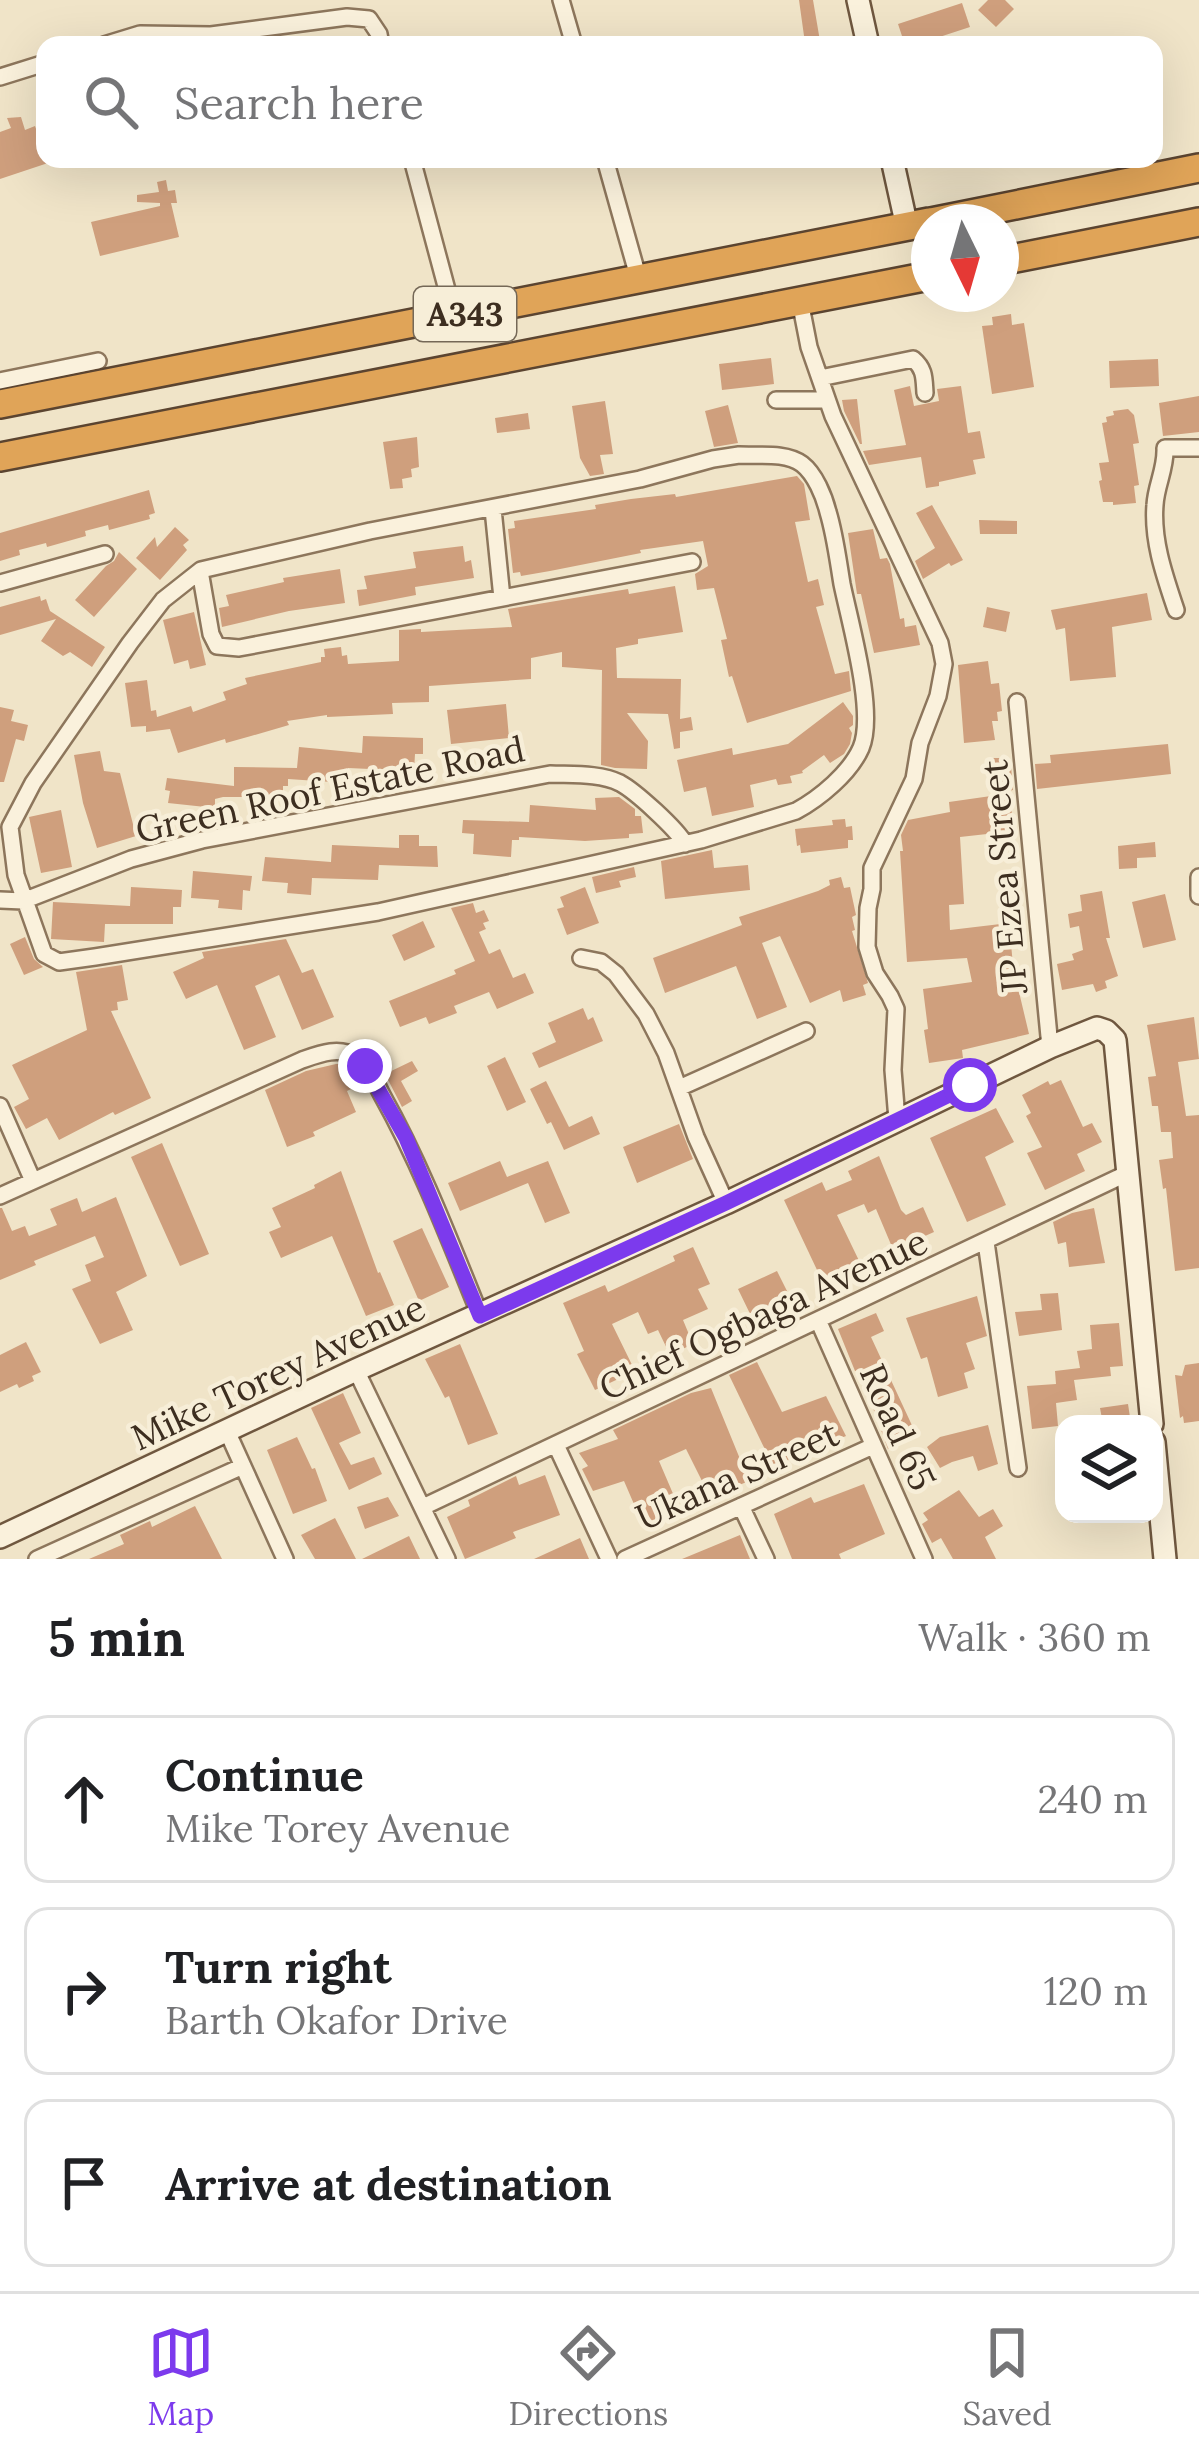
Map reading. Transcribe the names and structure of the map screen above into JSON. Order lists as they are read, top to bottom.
{
  "streets": {
    "highway": ["A343"],
    "main road": ["Mike Torey Avenue"],
    "street": [
      "Green Roof Estate Road",
      "JP Ezea Street",
      "Chief Ogbaga Avenue",
      "Road 65",
      "Ukana Street"
    ]
  },
  "crossings": [
    ["JP Ezea Street", "Mike Torey Avenue"],
    ["Chief Ogbaga Avenue", "Mike Torey Avenue"],
    ["Chief Ogbaga Avenue", "Road 65"],
    ["Road 65", "Ukana Street"]
  ],
  "north": "bottom",
  "page": {
    "search": "Search here",
    "heading": ["5 min", "Walk · 360 m"],
    "list": [
      ["Continue", "Mike Torey Avenue", "240 m"],
      ["Turn right", "Barth Okafor Drive", "120 m"],
      "Arrive at destination"
    ],
    "nav": ["Map", "Directions", "Saved"]
  }
}
